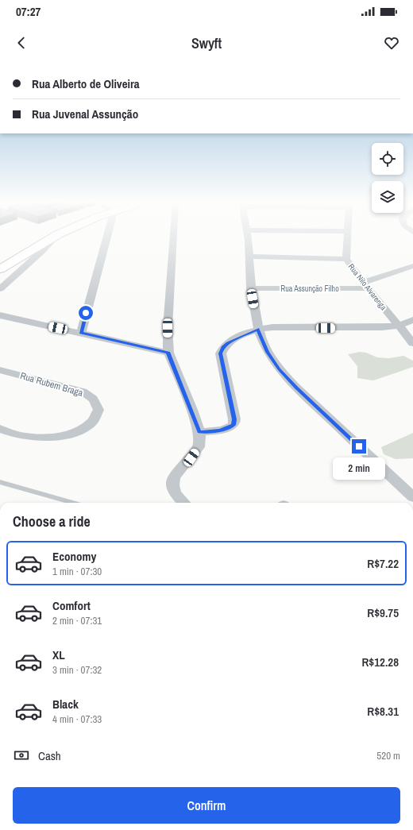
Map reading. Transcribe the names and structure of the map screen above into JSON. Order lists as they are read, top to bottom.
{
  "streets": {
    "street": ["Rua Nilo Alvarenga", "Rua Assunção Filho", "Rua Rubem Braga"]
  },
  "crossings": [
    ["Rua Nilo Alvarenga", "Rua Assunção Filho"]
  ],
  "page": {
    "status": "07:27",
    "header": "Swyft",
    "banner": ["Rua Alberto de Oliveira", "Rua Juvenal Assunção"],
    "bubble": "2 min",
    "heading": "Choose a ride",
    "list": [
      {
        "name": "Economy",
        "note": "1 min · 07:30",
        "value": "R$7.22"
      },
      {
        "name": "Comfort",
        "note": "2 min · 07:31",
        "value": "R$9.75"
      },
      {
        "name": "XL",
        "note": "3 min · 07:32",
        "value": "R$12.28"
      },
      {
        "name": "Black",
        "note": "4 min · 07:33",
        "value": "R$8.31"
      }
    ],
    "pay": ["Cash", "520 m"],
    "buttons": "Confirm"
  }
}
